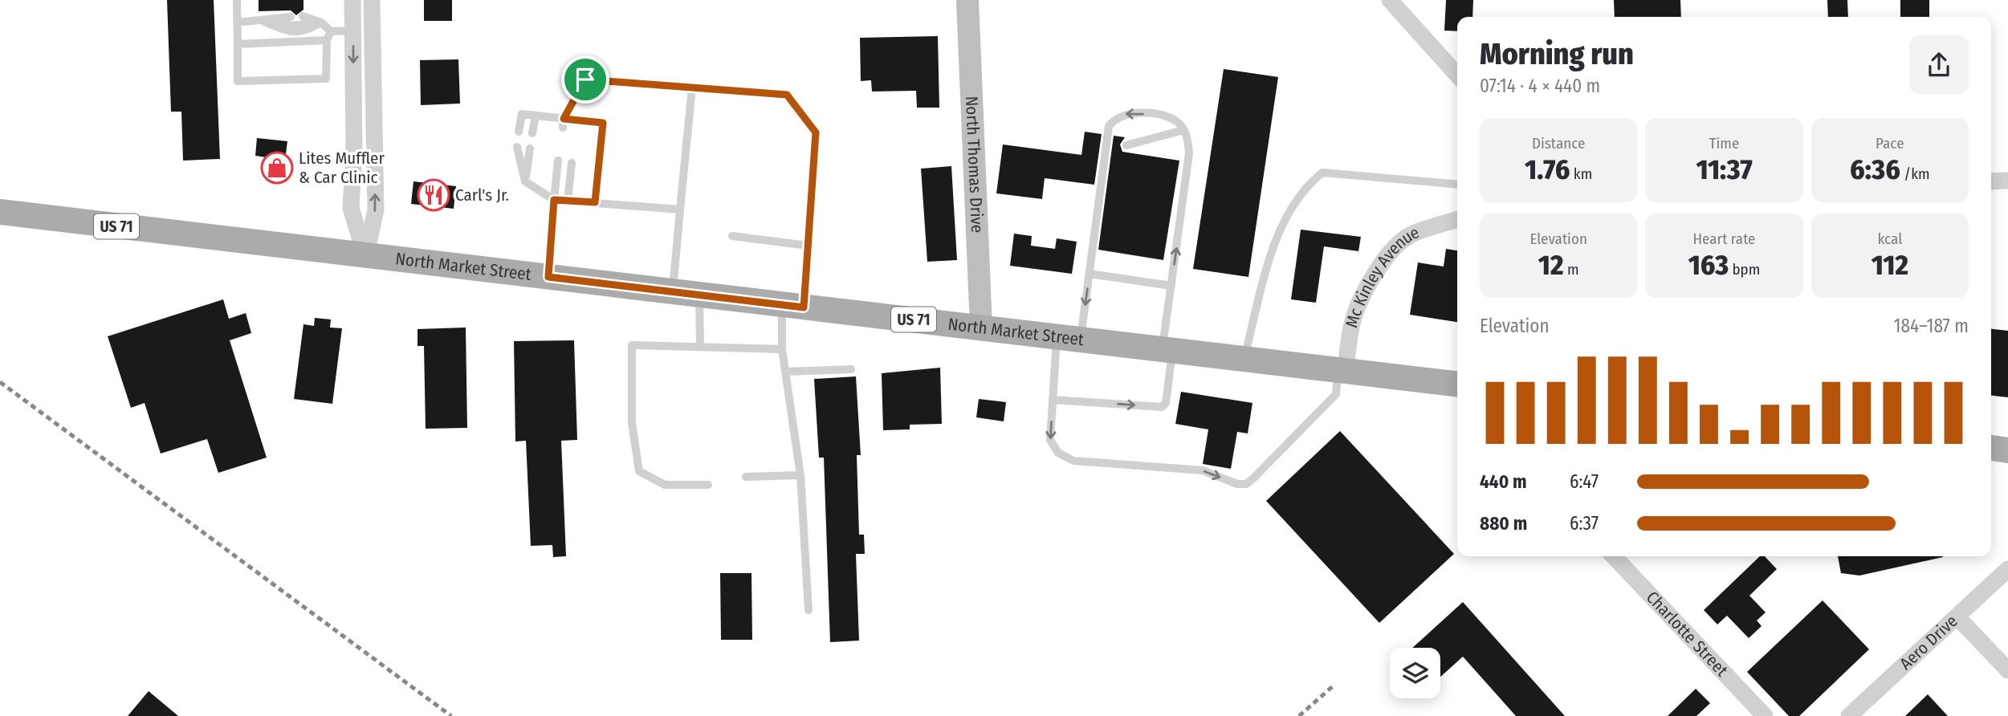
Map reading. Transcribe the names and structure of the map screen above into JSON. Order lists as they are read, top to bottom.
{
  "streets": {
    "main road": ["US 71", "North Market Street"],
    "street": [
      "North Thomas Drive",
      "Mc Kinley Avenue",
      "Charlotte Street",
      "Aero Drive"
    ]
  },
  "crossings": [
    ["North Thomas Drive", "North Market Street"],
    ["North Market Street", "Mc Kinley Avenue"]
  ],
  "places": {
    "shop": ["Lites Muffler & Car Clinic"],
    "restaurant": ["Carl's Jr."]
  },
  "page": {
    "heading": ["Morning run", "07:14 · 4 × 440 m"],
    "stats": [
      ["Distance", "1.76 km"],
      ["Time", "11:37"],
      ["Pace", "6:36 /km"],
      ["Elevation", "12 m"],
      ["Heart rate", "163 bpm"],
      ["kcal", "112"]
    ],
    "chart": ["Elevation", "184–187 m"],
    "list": [
      {
        "name": "440 m",
        "note": "6:47"
      },
      {
        "name": "880 m",
        "note": "6:37"
      }
    ]
  }
}
